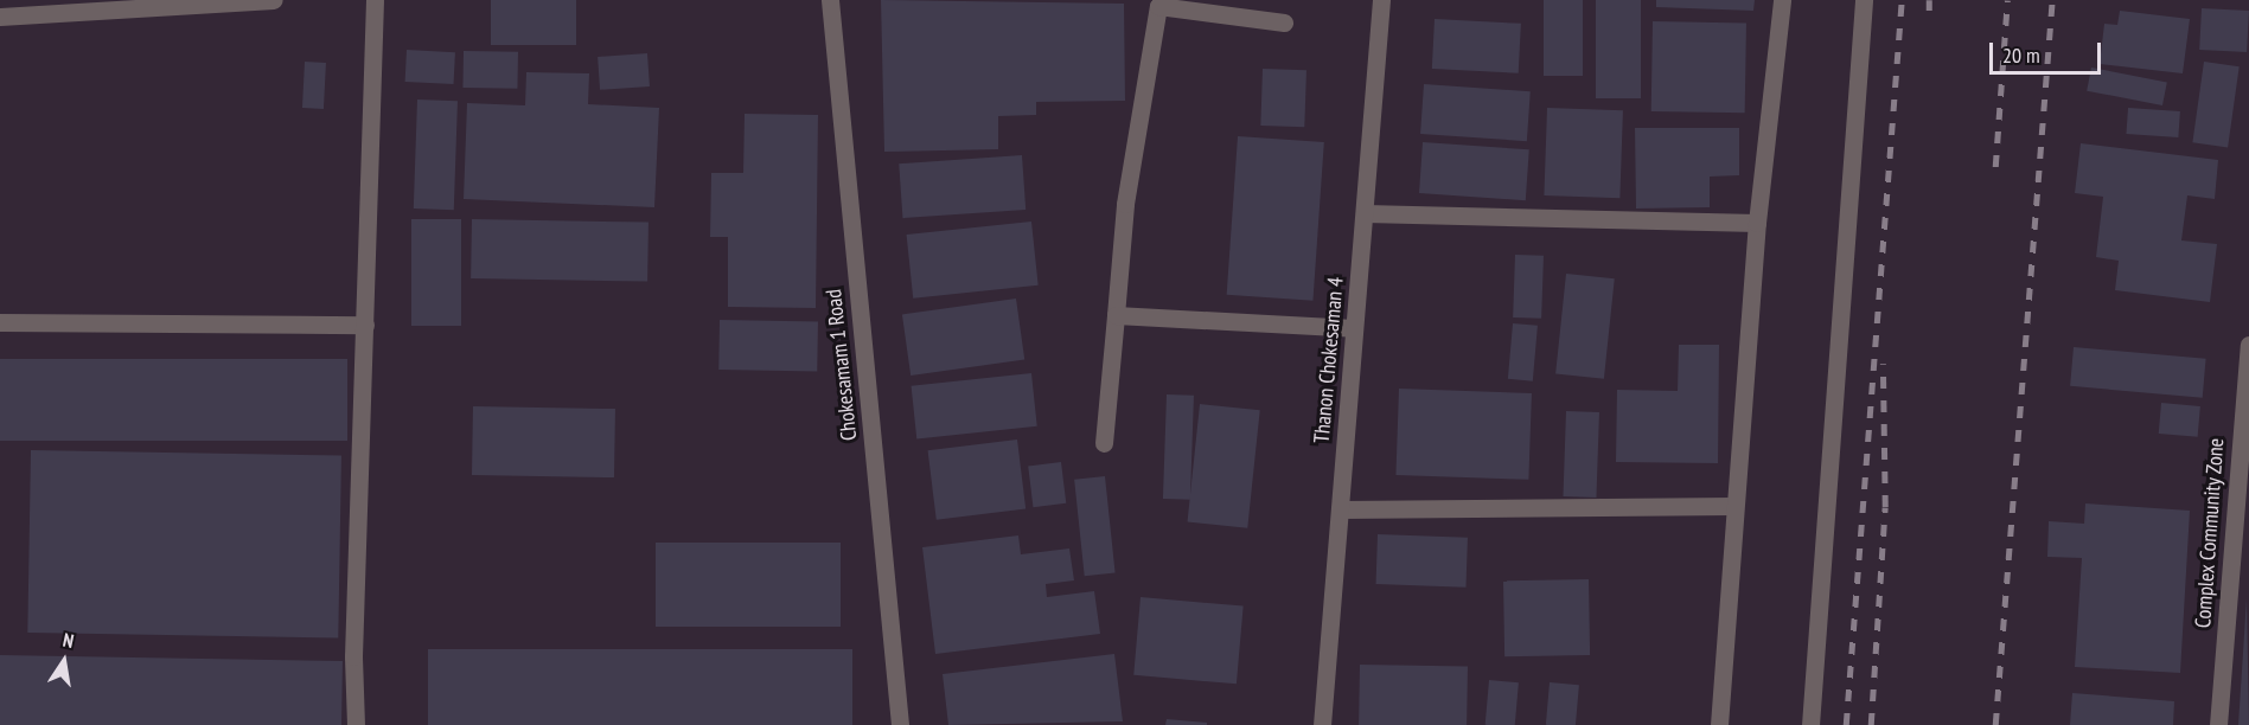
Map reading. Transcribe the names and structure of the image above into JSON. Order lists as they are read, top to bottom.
{
  "streets": {
    "street": ["Thanon Chokesaman 4", "Chokesamam 1 Road", "Complex Community Zone"]
  },
  "scale_bar": "20 m",
  "north": "top"
}
